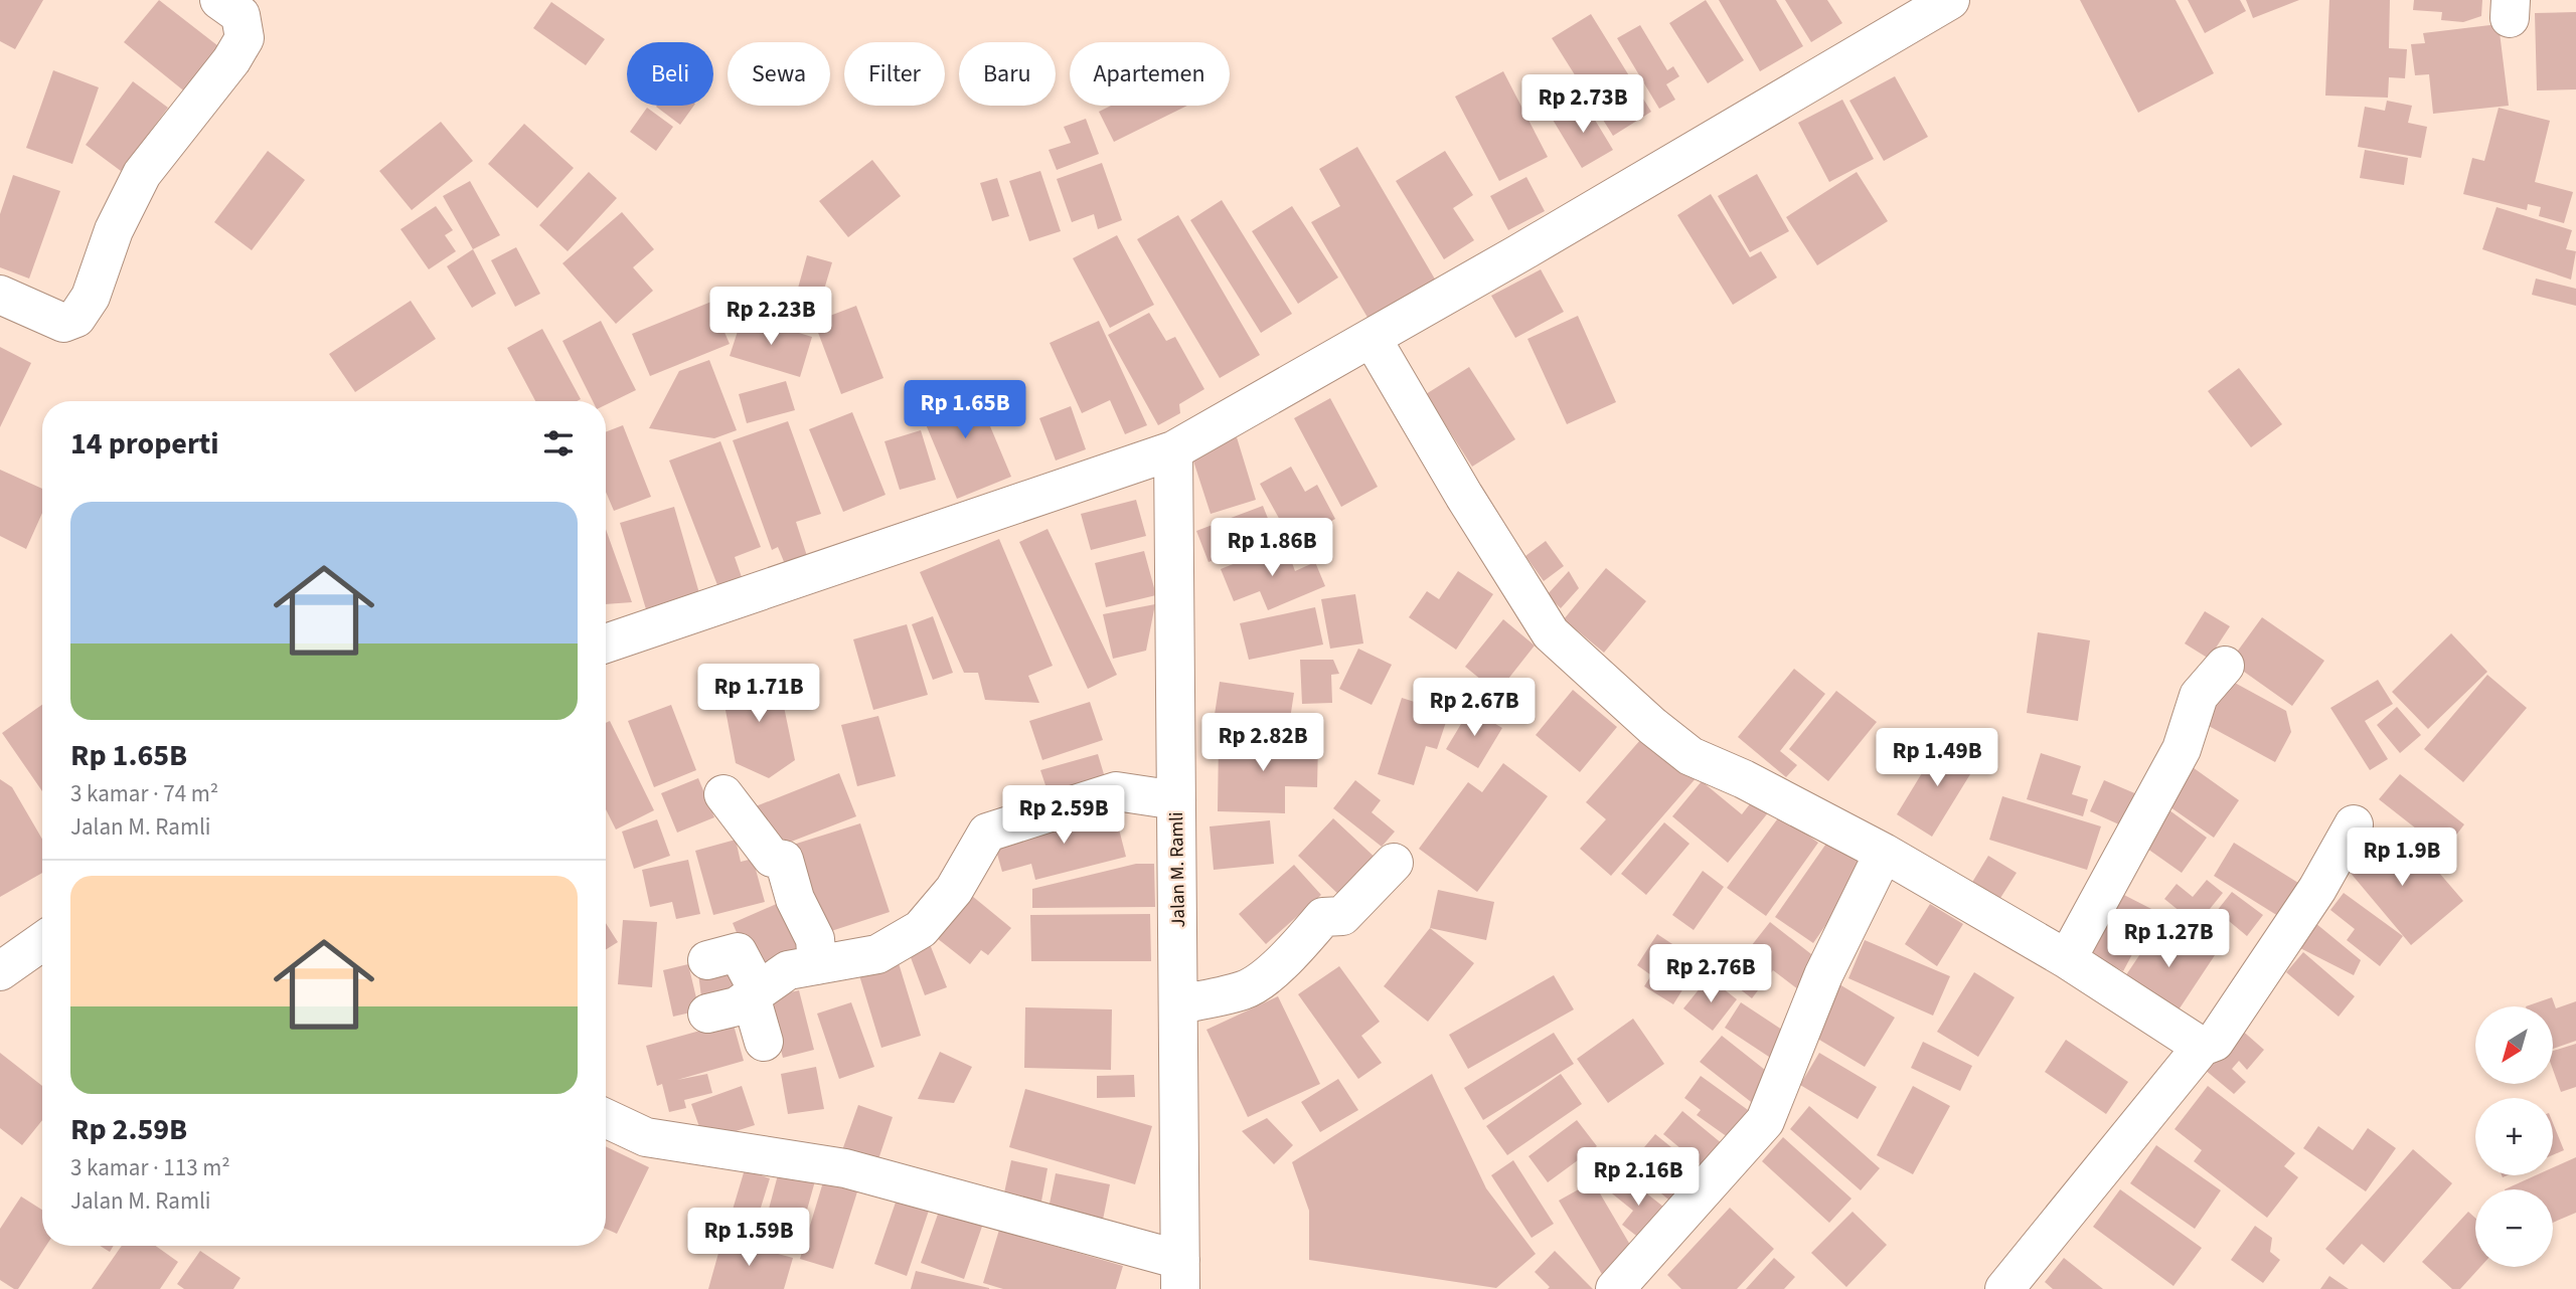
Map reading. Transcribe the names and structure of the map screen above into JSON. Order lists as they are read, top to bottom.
{
  "streets": {
    "street": ["Jalan M. Ramli"]
  },
  "north": "bottom left",
  "page": {
    "chip": [
      "Beli",
      "Sewa",
      "Filter",
      "Baru",
      "Apartemen"
    ],
    "price": [
      "Rp 2.73B",
      "Rp 2.23B",
      "Rp 1.65B",
      "Rp 1.86B",
      "Rp 1.71B",
      "Rp 2.67B",
      "Rp 2.82B",
      "Rp 1.49B",
      "Rp 2.59B",
      "Rp 1.9B",
      "Rp 1.27B",
      "Rp 2.76B",
      "Rp 2.16B",
      "Rp 1.59B"
    ],
    "heading": "14 properti",
    "list": [
      {
        "name": "Rp 1.65B",
        "note": "3 kamar · 74 m² · Jalan M. Ramli"
      },
      {
        "name": "Rp 2.59B",
        "note": "3 kamar · 113 m² · Jalan M. Ramli"
      }
    ],
    "map_buttons": ["+", "−"]
  }
}
